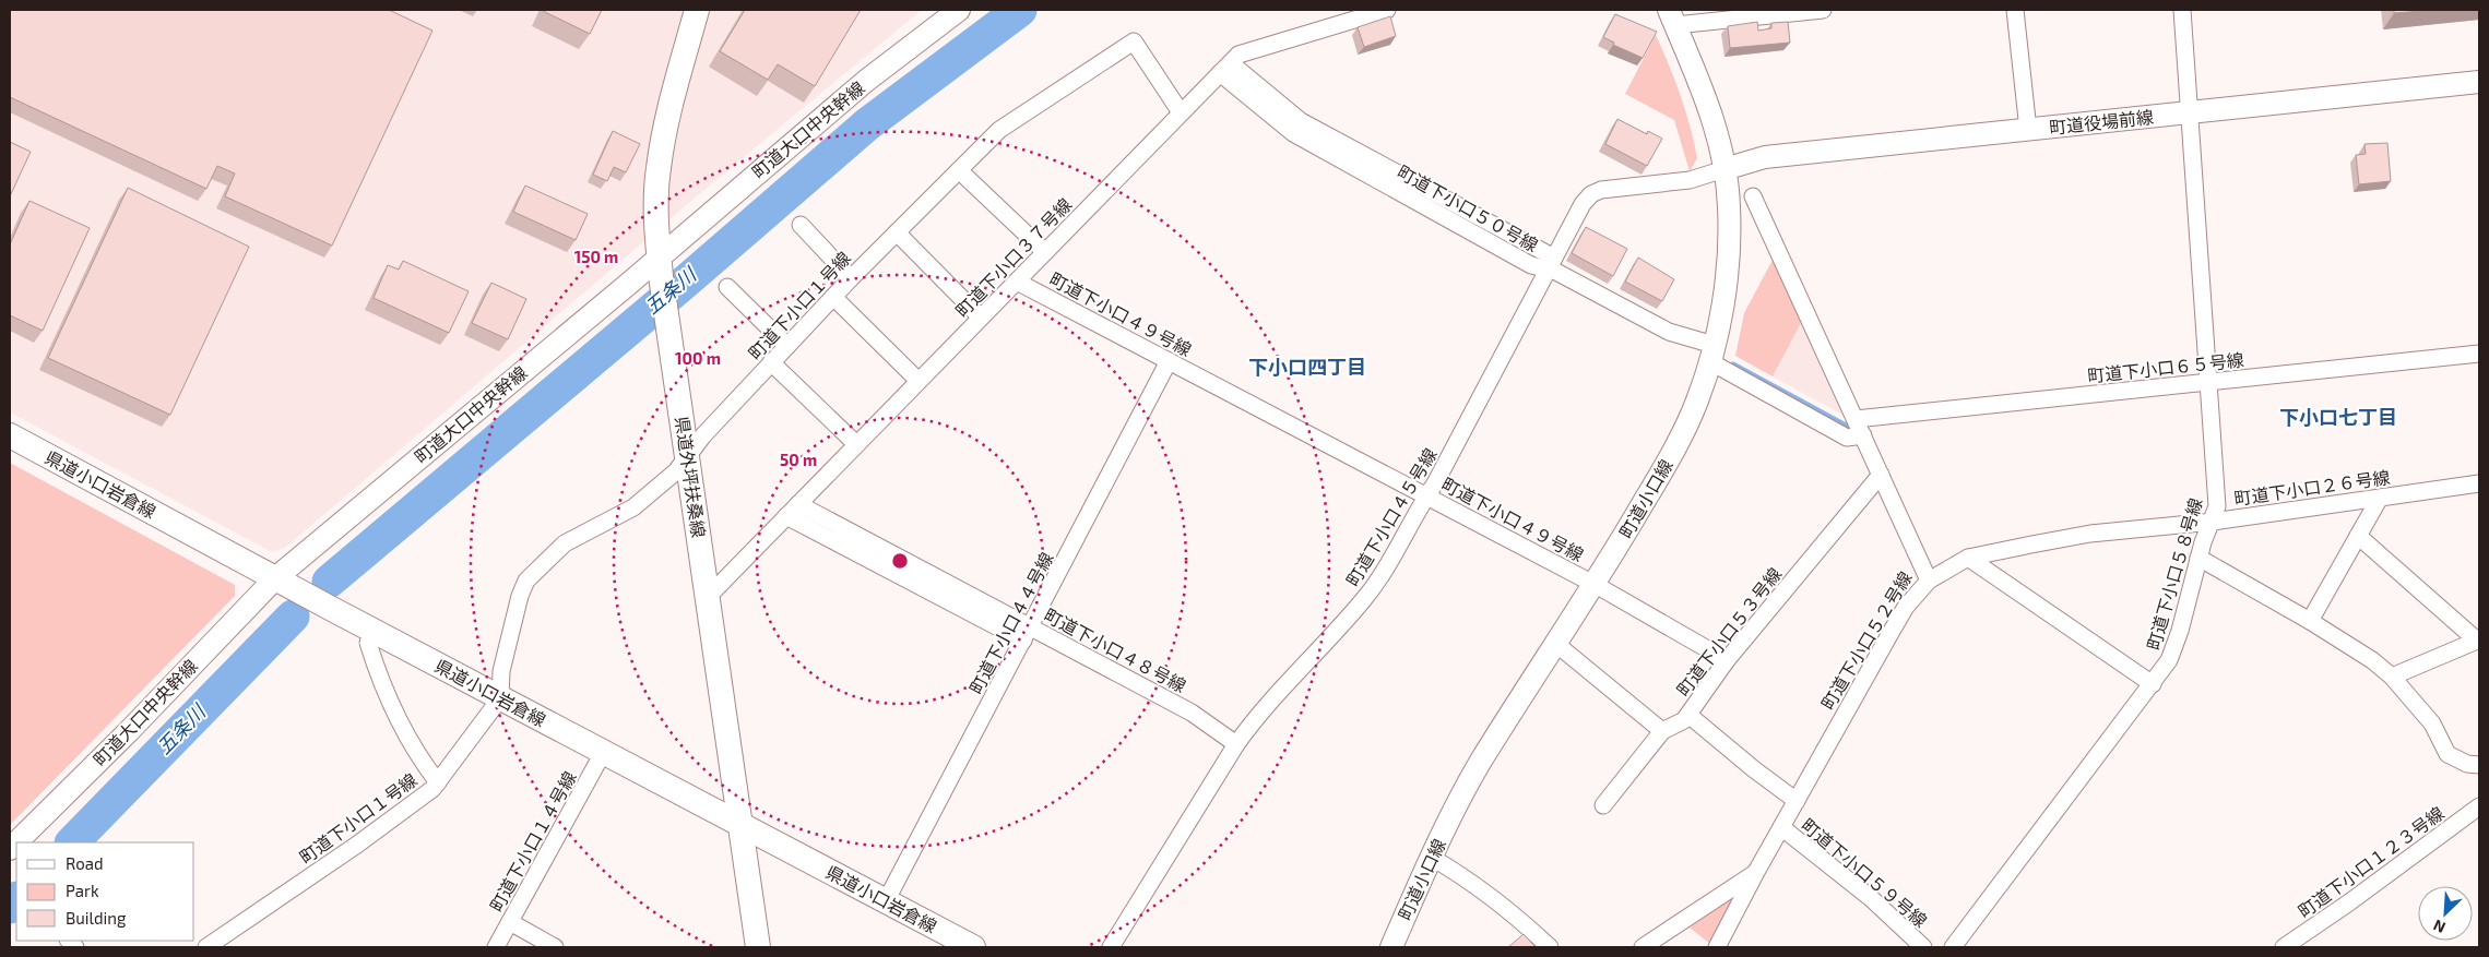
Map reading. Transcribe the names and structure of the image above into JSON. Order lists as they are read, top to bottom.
{
  "streets": {
    "main road": ["県道外坪扶桑線", "県道小口岩倉線"],
    "street": [
      "町道役場前線",
      "町道大口中央幹線",
      "町道下小口５０号線",
      "町道下小口３７号線",
      "町道下小口１号線",
      "町道下小口４９号線",
      "町道下小口６５号線",
      "町道下小口２６号線",
      "町道小口線",
      "町道下小口４５号線",
      "町道下小口５８号線",
      "町道下小口４４号線",
      "町道下小口５３号線",
      "町道下小口５２号線",
      "町道下小口４８号線",
      "町道下小口１４号線",
      "町道下小口１２３号線",
      "町道下小口５９号線"
    ]
  },
  "crossings": [
    ["町道役場前線", "町道小口線"],
    ["町道役場前線", "町道下小口４５号線"],
    ["町道役場前線", "町道下小口５８号線"],
    ["町道大口中央幹線", "県道外坪扶桑線"],
    ["町道大口中央幹線", "県道小口岩倉線"],
    ["町道下小口５０号線", "町道下小口３７号線"],
    ["町道下小口５０号線", "町道小口線"],
    ["町道下小口５０号線", "町道下小口４５号線"],
    ["町道下小口５０号線", "町道下小口５２号線"],
    ["町道下小口３７号線", "町道下小口１号線"],
    ["町道下小口３７号線", "町道下小口４９号線"],
    ["町道下小口３７号線", "県道外坪扶桑線"],
    ["町道下小口３７号線", "町道下小口４８号線"],
    ["町道下小口１号線", "県道外坪扶桑線"],
    ["町道下小口１号線", "県道小口岩倉線"],
    ["町道下小口４９号線", "町道小口線"],
    ["町道下小口４９号線", "町道下小口４５号線"],
    ["町道下小口４９号線", "町道下小口４４号線"],
    ["町道下小口４９号線", "町道下小口５３号線"],
    ["町道下小口６５号線", "町道下小口５８号線"],
    ["町道下小口６５号線", "町道下小口５２号線"],
    ["県道外坪扶桑線", "県道小口岩倉線"],
    ["県道小口岩倉線", "町道下小口４４号線"],
    ["県道小口岩倉線", "町道下小口１４号線"],
    ["町道下小口２６号線", "町道下小口５８号線"],
    ["町道下小口２６号線", "町道下小口５２号線"],
    ["町道小口線", "町道下小口４５号線"],
    ["町道下小口４５号線", "町道下小口４８号線"],
    ["町道下小口４４号線", "町道下小口４８号線"],
    ["町道下小口５３号線", "町道下小口５２号線"],
    ["町道下小口５２号線", "町道下小口５９号線"]
  ],
  "districts": ["下小口四丁目", "下小口七丁目"],
  "water": ["五条川"],
  "legend": ["Road", "Park", "Building"],
  "north": "bottom left",
  "rings": ["150 m", "100 m", "50 m"]
}
